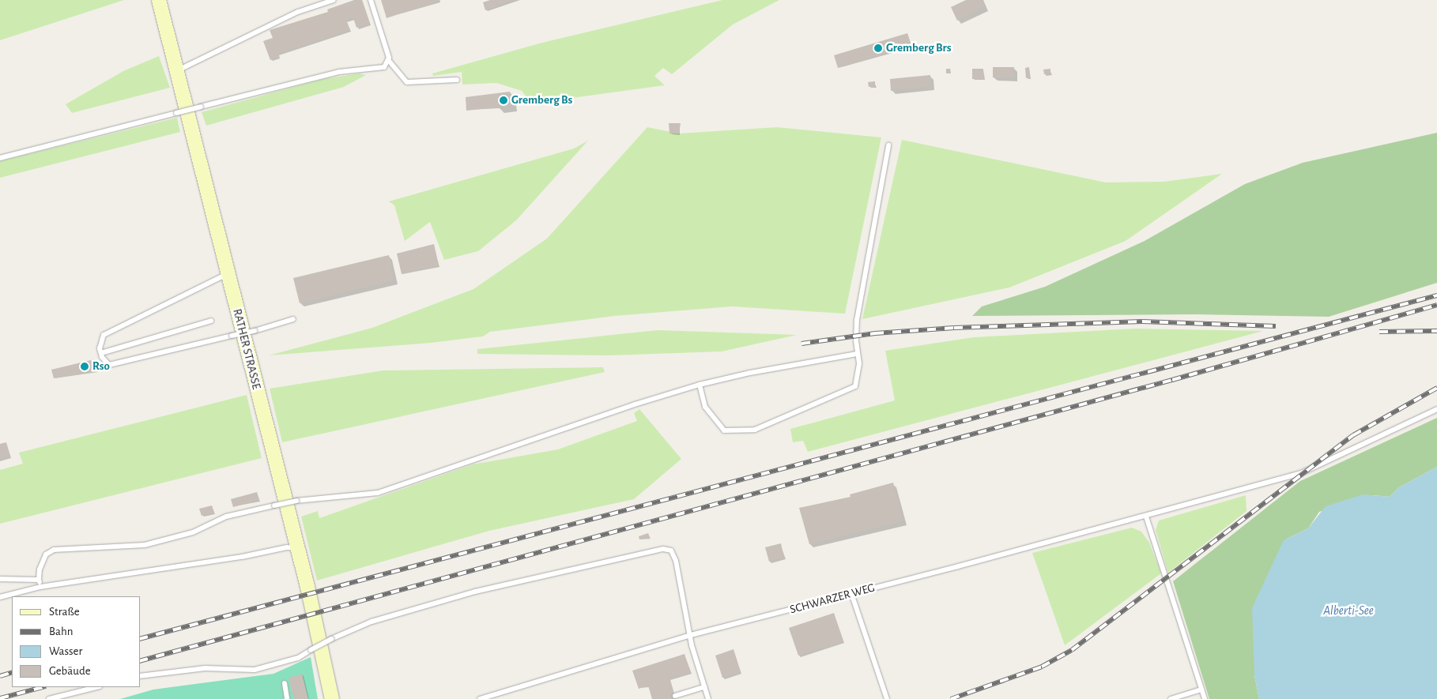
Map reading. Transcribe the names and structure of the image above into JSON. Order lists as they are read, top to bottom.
{
  "streets": {
    "street": ["RATHER STRASSE"],
    "lane": ["SCHWARZER WEG"]
  },
  "water": ["Alberti-See"],
  "places": ["Gremberg Brs", "Gremberg Bs", "Rso"],
  "legend": [
    "Straße",
    "Bahn",
    "Wasser",
    "Gebäude"
  ]
}
